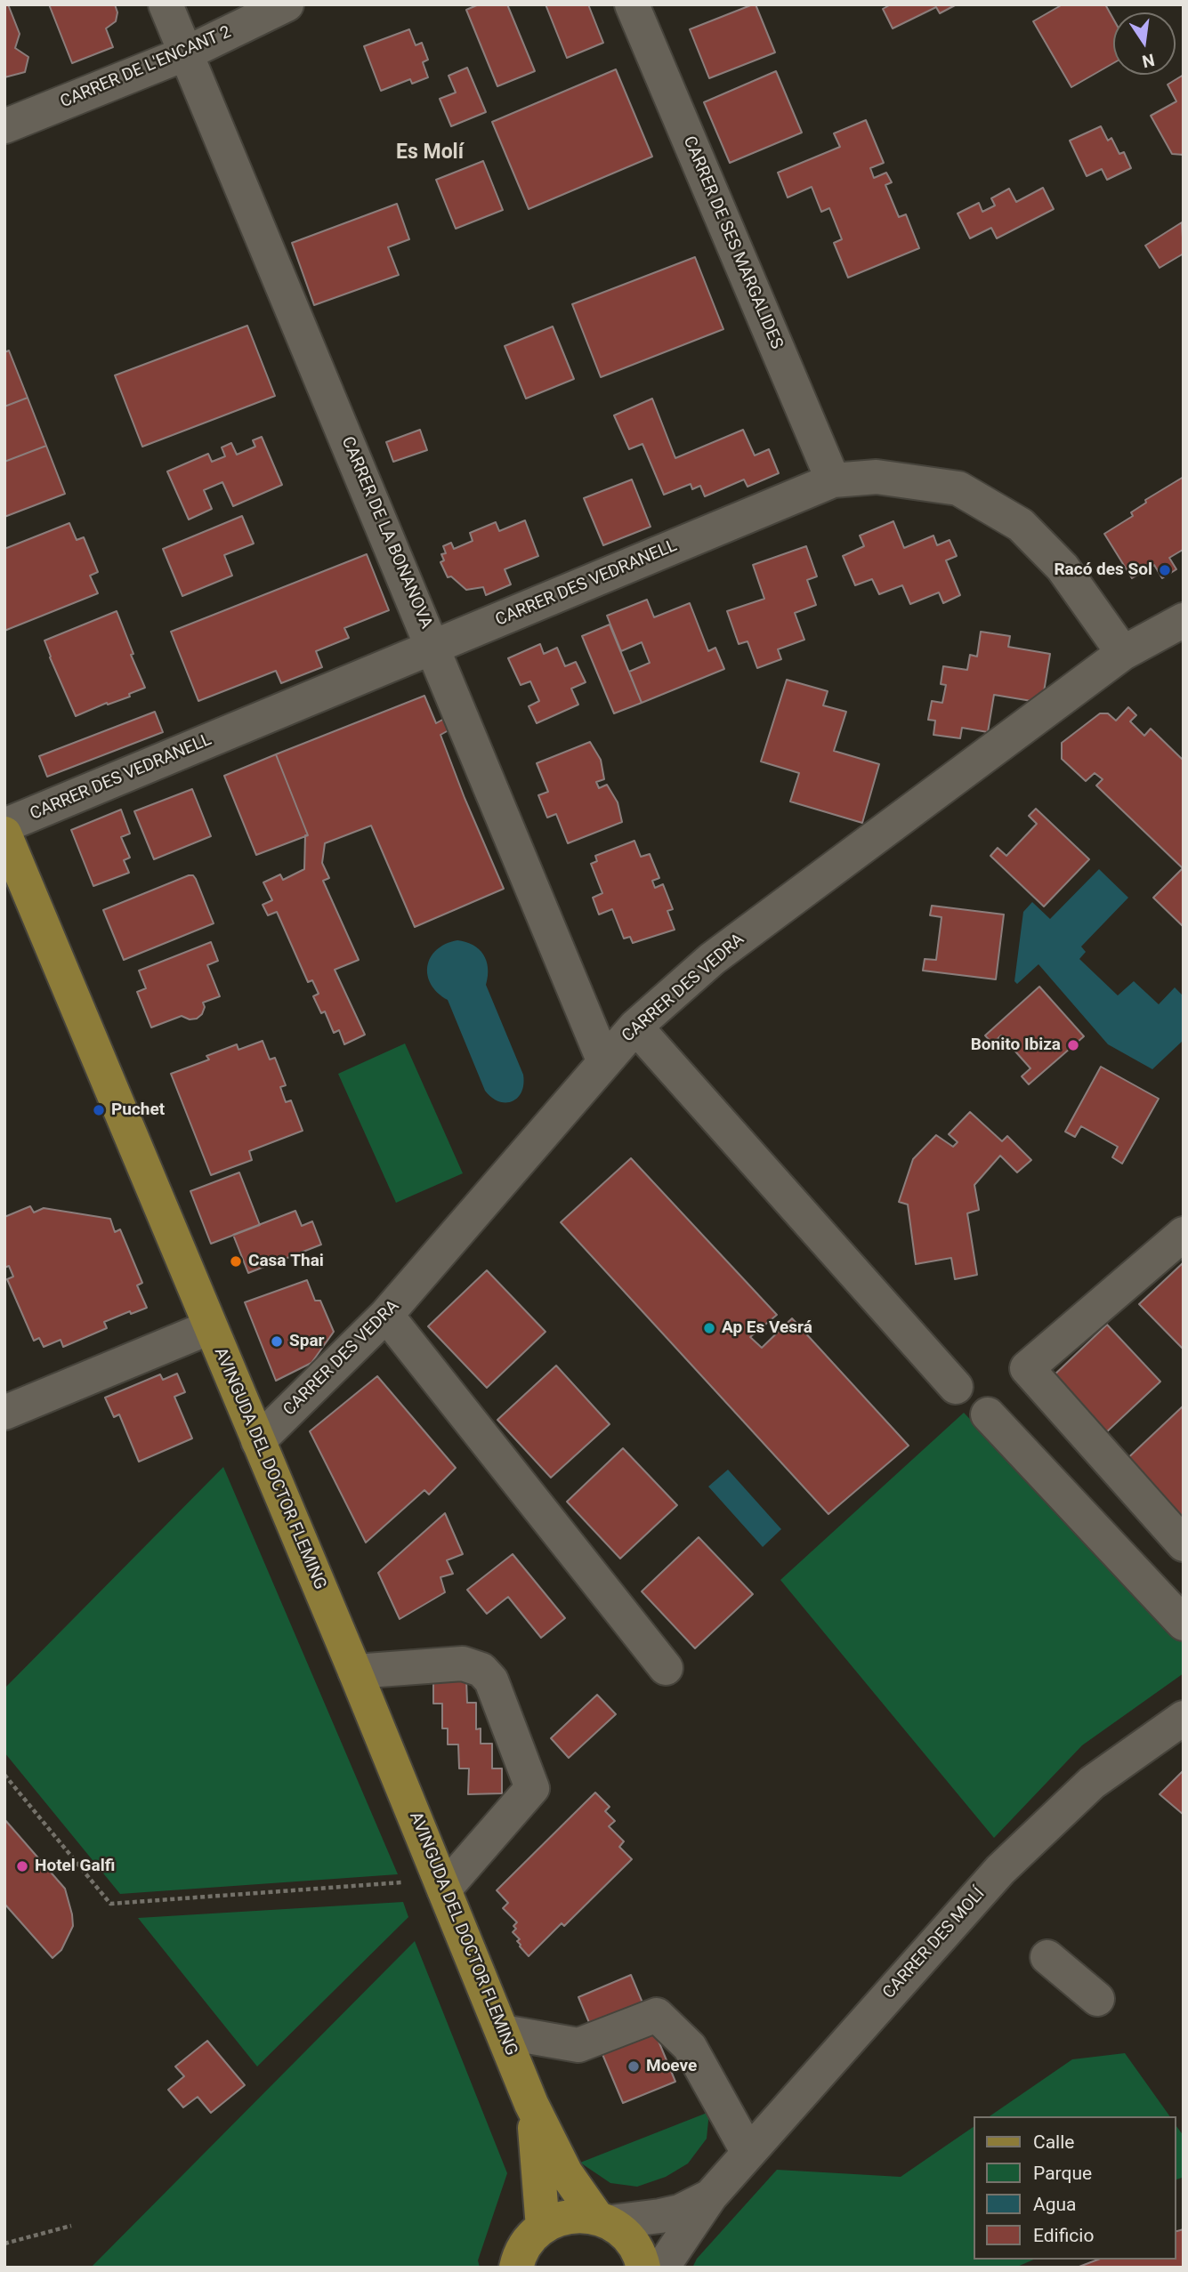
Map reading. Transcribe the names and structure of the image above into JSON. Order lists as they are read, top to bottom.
{
  "streets": {
    "main road": ["AVINGUDA DEL DOCTOR FLEMING"],
    "street": [
      "CARRER DE L'ENCANT 2",
      "CARRER DE SES MARGALIDES",
      "CARRER DE LA BONANOVA",
      "CARRER DES VEDRANELL",
      "CARRER DES VEDRA",
      "CARRER DES MOLÍ"
    ]
  },
  "crossings": [
    ["CARRER DE L'ENCANT 2", "CARRER DE LA BONANOVA"],
    ["CARRER DE SES MARGALIDES", "CARRER DES VEDRANELL"],
    ["CARRER DE LA BONANOVA", "CARRER DES VEDRANELL"],
    ["CARRER DE LA BONANOVA", "CARRER DES VEDRA"],
    ["CARRER DES VEDRANELL", "CARRER DES VEDRA"],
    ["CARRER DES VEDRA", "AVINGUDA DEL DOCTOR FLEMING"],
    ["AVINGUDA DEL DOCTOR FLEMING", "CARRER DES MOLÍ"]
  ],
  "districts": ["Es Molí"],
  "places": [
    "Racó des Sol",
    "Bonito Ibiza",
    "Puchet",
    "Casa Thai",
    "Ap Es Vesrá",
    "Spar",
    "Hotel Galfi",
    "Moeve"
  ],
  "legend": [
    "Calle",
    "Parque",
    "Agua",
    "Edificio"
  ],
  "north": "bottom"
}
